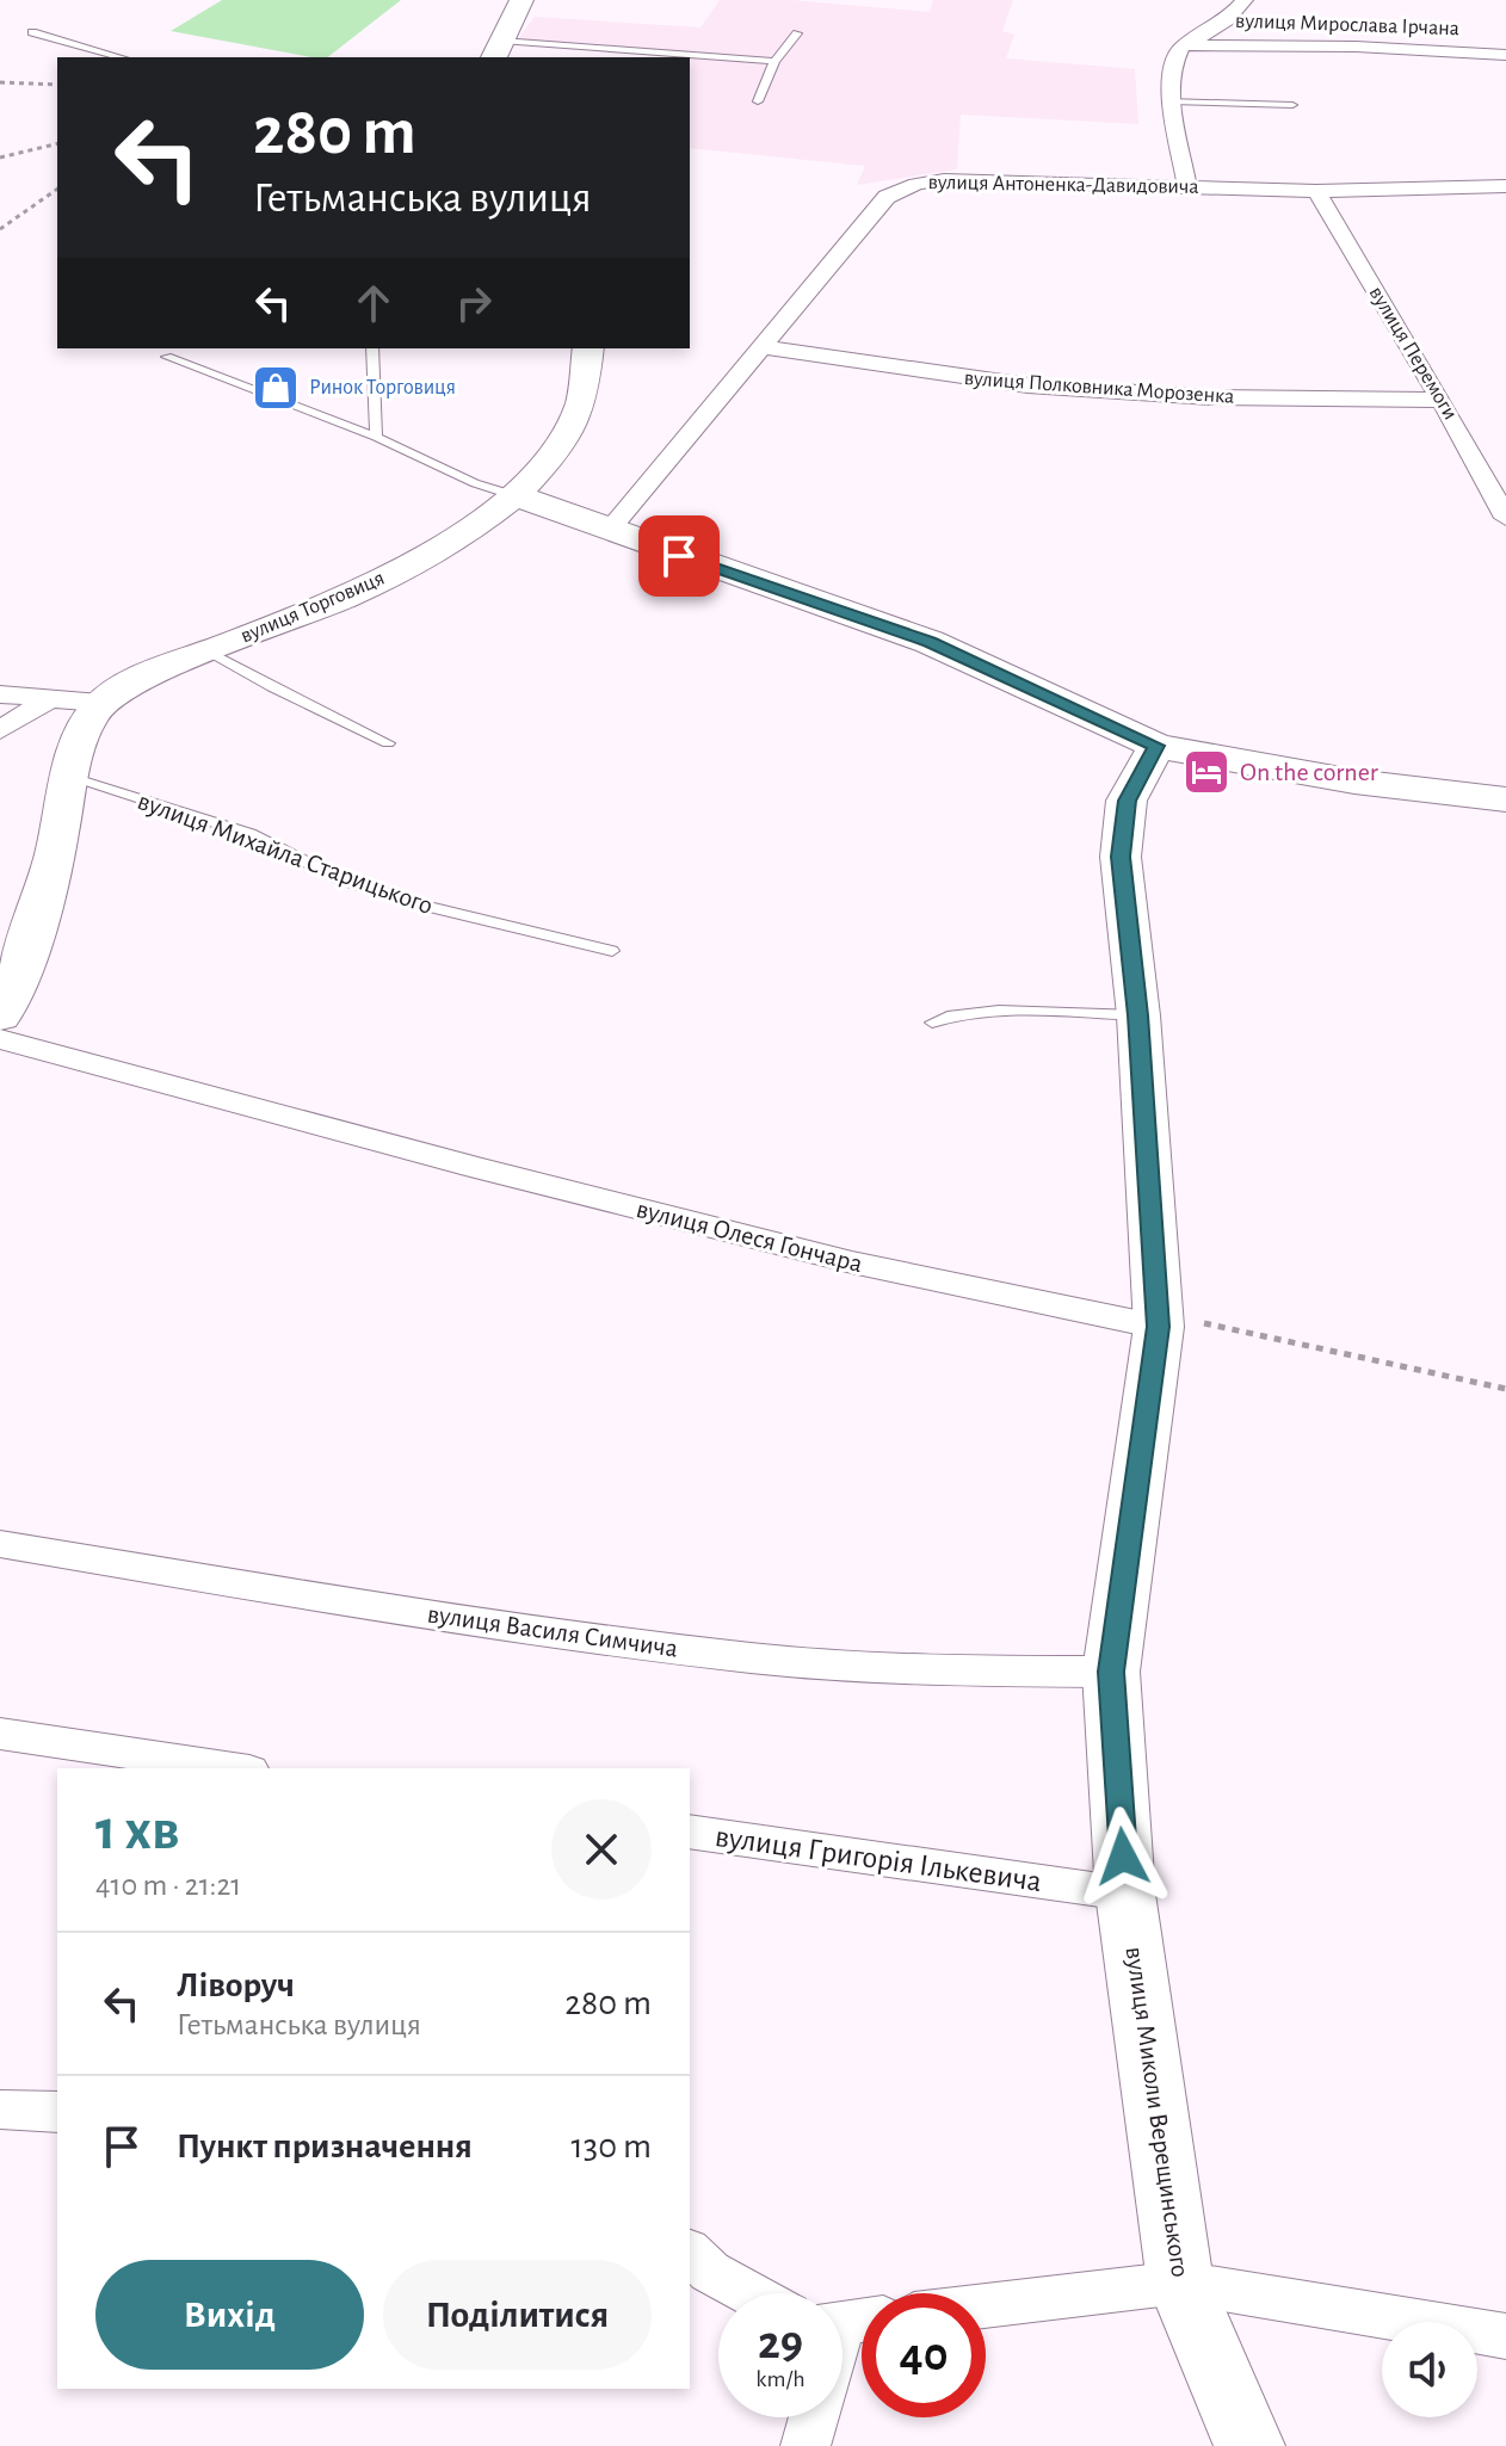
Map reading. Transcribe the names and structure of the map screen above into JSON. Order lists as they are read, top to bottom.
{
  "streets": {
    "street": [
      "вулиця Мирослава Ірчана",
      "вулиця Антоненка-Давидовича",
      "вулиця Перемоги",
      "вулиця Полковника Морозенка",
      "вулиця Торговиця",
      "вулиця Олеся Гончара",
      "вулиця Василя Симчича",
      "вулиця Григорія Ількевича",
      "вулиця Миколи Верещинського"
    ],
    "lane": ["вулиця Михайла Старицького"]
  },
  "crossings": [
    ["вулиця Антоненка-Давидовича", "вулиця Перемоги"],
    ["вулиця Антоненка-Давидовича", "вулиця Полковника Морозенка"],
    ["вулиця Перемоги", "вулиця Полковника Морозенка"],
    ["вулиця Олеся Гончара", "вулиця Миколи Верещинського"],
    ["вулиця Василя Симчича", "вулиця Миколи Верещинського"],
    ["вулиця Григорія Ількевича", "вулиця Миколи Верещинського"]
  ],
  "places": {
    "shop": ["Ринок Торговиця"],
    "hotel": ["On the corner"]
  },
  "page": {
    "turn": ["280 m", "Гетьманська вулиця"],
    "heading": ["1 хв", "410 m · 21:21"],
    "list": [
      {
        "name": "Ліворуч",
        "note": "Гетьманська вулиця",
        "value": "280 m"
      },
      {
        "name": "Пункт призначення",
        "value": "130 m"
      }
    ],
    "buttons": ["Вихід", "Поділитися"],
    "speed": "29 km/h",
    "limit": "40"
  }
}
